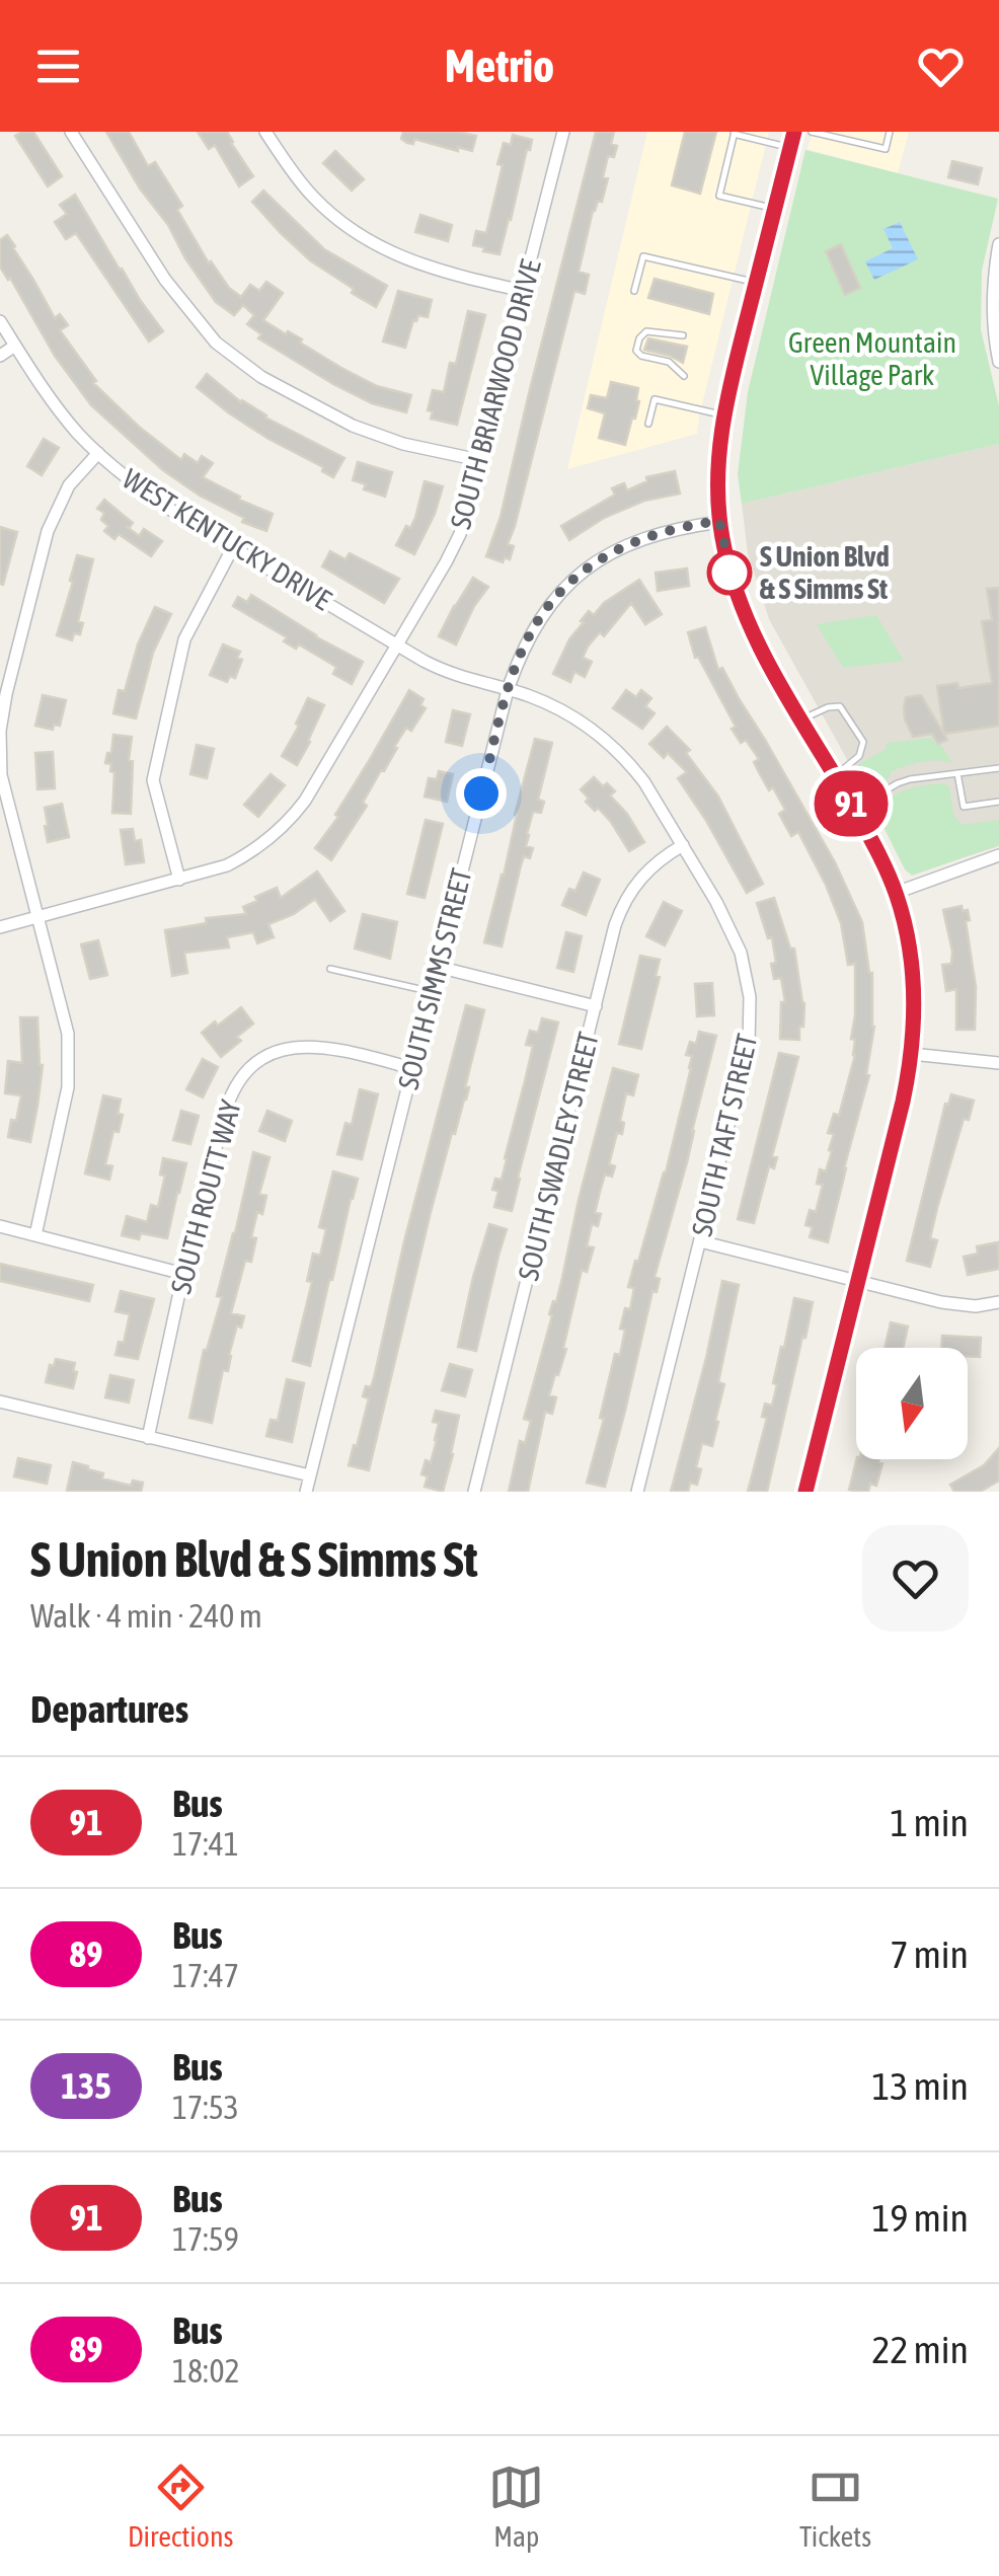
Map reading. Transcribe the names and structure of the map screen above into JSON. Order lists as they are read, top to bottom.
{
  "streets": {
    "street": [
      "SOUTH BRIARWOOD DRIVE",
      "WEST KENTUCKY DRIVE",
      "SOUTH SIMMS STREET",
      "SOUTH TAFT STREET",
      "SOUTH SWADLEY STREET",
      "SOUTH ROUTT WAY"
    ]
  },
  "crossings": [
    ["SOUTH BRIARWOOD DRIVE", "WEST KENTUCKY DRIVE"],
    ["WEST KENTUCKY DRIVE", "SOUTH SIMMS STREET"],
    ["WEST KENTUCKY DRIVE", "SOUTH TAFT STREET"],
    ["SOUTH SIMMS STREET", "SOUTH TAFT STREET"],
    ["SOUTH SIMMS STREET", "SOUTH ROUTT WAY"],
    ["SOUTH TAFT STREET", "SOUTH SWADLEY STREET"]
  ],
  "parks": ["Green Mountain Village Park"],
  "places": ["S Union Blvd & S Simms St"],
  "lines": ["bus line 91"],
  "north": "bottom",
  "page": {
    "header": "Metrio",
    "on_map": "91",
    "heading": [
      ["S Union Blvd & S Simms St", "Walk · 4 min · 240 m"],
      "Departures"
    ],
    "list": [
      {
        "mark": "91",
        "name": "Bus",
        "note": "17:41",
        "value": "1 min"
      },
      {
        "mark": "89",
        "name": "Bus",
        "note": "17:47",
        "value": "7 min"
      },
      {
        "mark": "135",
        "name": "Bus",
        "note": "17:53",
        "value": "13 min"
      },
      {
        "mark": "91",
        "name": "Bus",
        "note": "17:59",
        "value": "19 min"
      },
      {
        "mark": "89",
        "name": "Bus",
        "note": "18:02",
        "value": "22 min"
      }
    ],
    "tabs": ["Directions", "Map", "Tickets"]
  }
}
